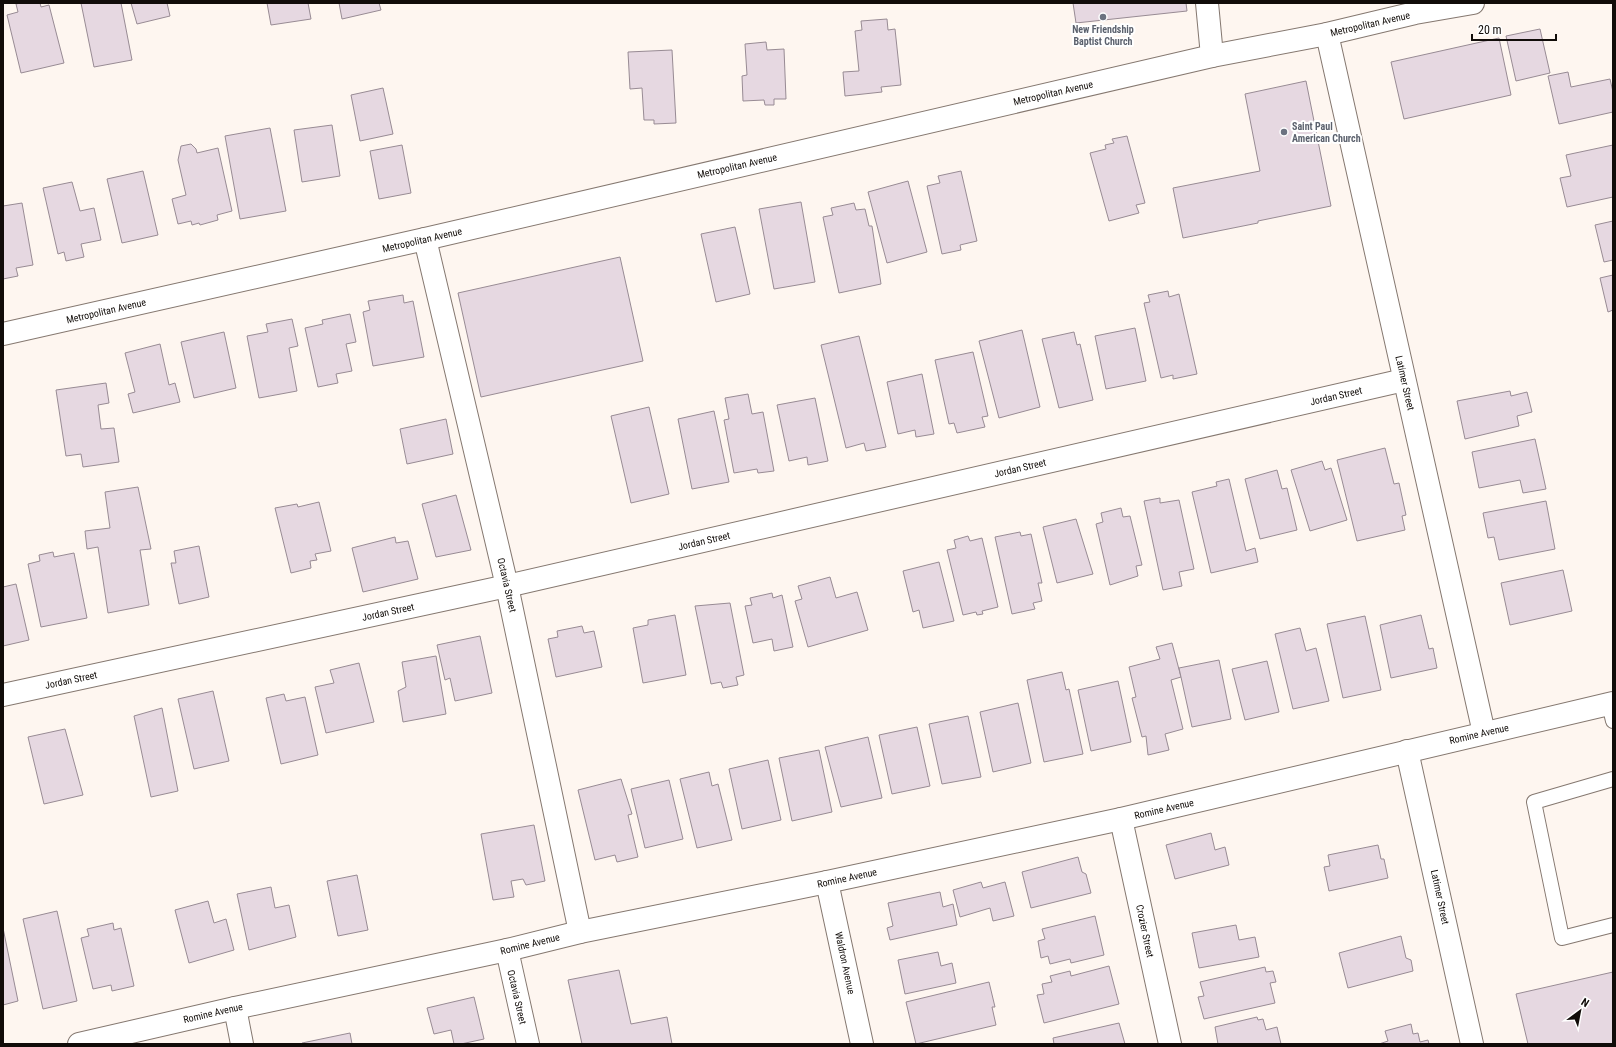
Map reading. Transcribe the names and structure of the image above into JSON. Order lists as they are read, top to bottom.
{
  "streets": {
    "street": [
      "Metropolitan Avenue",
      "Latimer Street",
      "Jordan Street",
      "Octavia Street",
      "Romine Avenue",
      "Crozier Street",
      "Waldron Avenue"
    ]
  },
  "crossings": [
    ["Metropolitan Avenue", "Latimer Street"],
    ["Metropolitan Avenue", "Octavia Street"],
    ["Latimer Street", "Jordan Street"],
    ["Latimer Street", "Romine Avenue"],
    ["Jordan Street", "Octavia Street"],
    ["Octavia Street", "Romine Avenue"],
    ["Romine Avenue", "Crozier Street"],
    ["Romine Avenue", "Waldron Avenue"]
  ],
  "places": ["New Friendship Baptist Church", "Saint Paul American Church"],
  "scale_bar": "20 m",
  "north": "top right"
}
